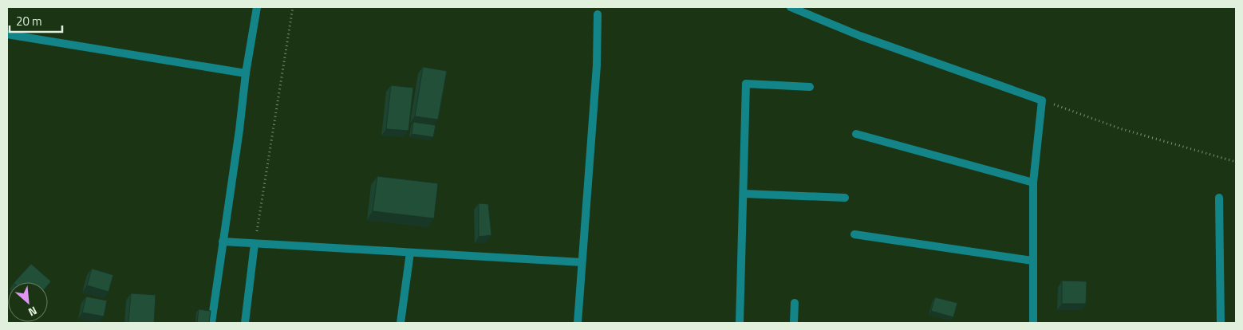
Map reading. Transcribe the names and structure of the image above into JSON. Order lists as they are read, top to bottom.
{
  "scale_bar": "20 m",
  "north": "bottom right"
}
